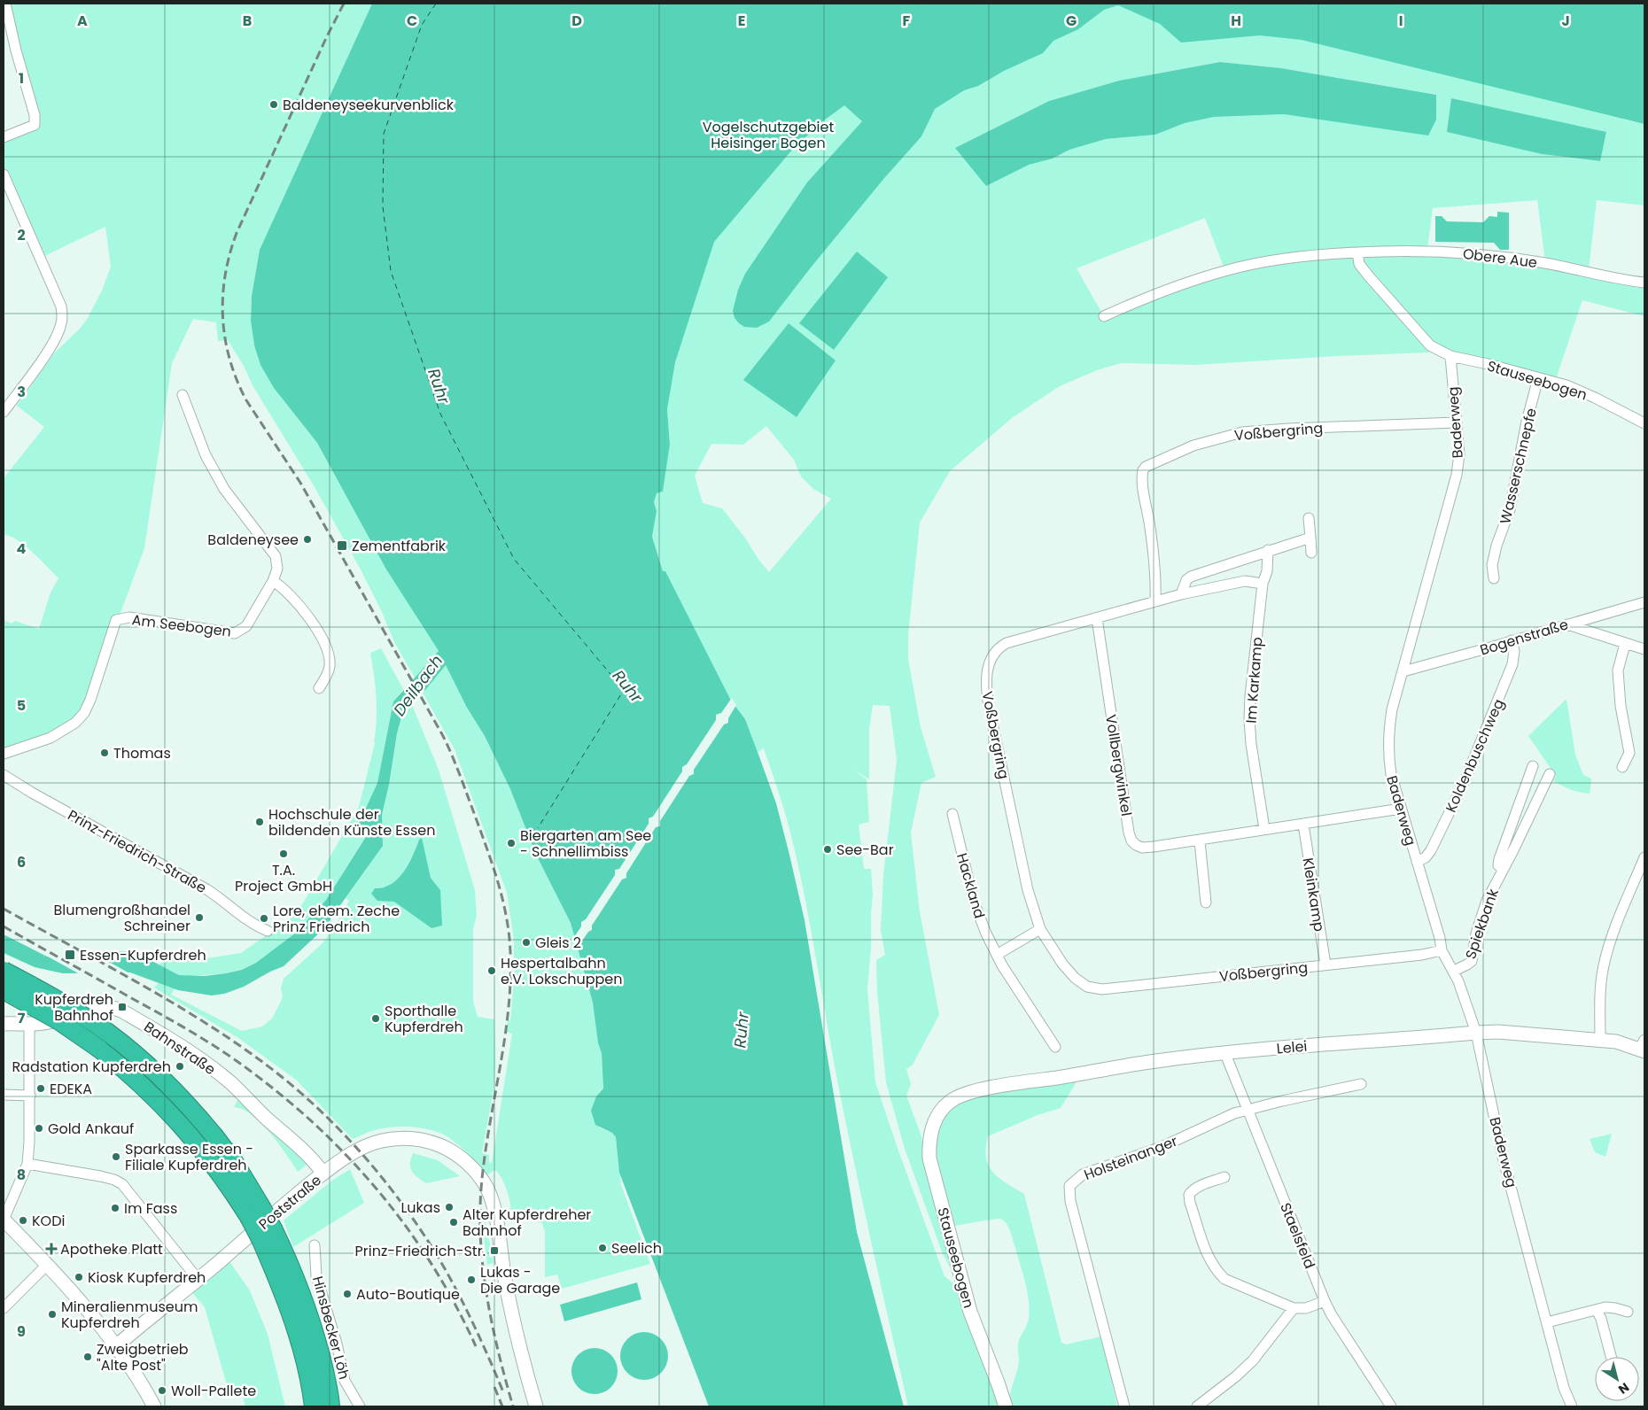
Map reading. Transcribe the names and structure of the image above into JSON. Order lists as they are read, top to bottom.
{
  "streets": {
    "street": [
      "Obere Aue",
      "Stauseebogen",
      "Baderweg",
      "Voßbergring",
      "Wasserschnepfe",
      "Am Seebogen",
      "Bogenstraße",
      "Im Karkamp",
      "Koldenbuschweg",
      "Vollbergwinkel",
      "Prinz-Friedrich-Straße",
      "Hackland",
      "Kleinkamp",
      "Spiekbank",
      "Lelei",
      "Bahnstraße",
      "Holsteinanger",
      "Poststraße",
      "Staelsfeld",
      "Hinsbecker Löh"
    ]
  },
  "crossings": [
    ["Stauseebogen", "Baderweg"],
    ["Stauseebogen", "Wasserschnepfe"],
    ["Stauseebogen", "Lelei"],
    ["Baderweg", "Voßbergring"],
    ["Baderweg", "Bogenstraße"],
    ["Baderweg", "Koldenbuschweg"],
    ["Baderweg", "Vollbergwinkel"],
    ["Baderweg", "Spiekbank"],
    ["Baderweg", "Lelei"],
    ["Voßbergring", "Vollbergwinkel"],
    ["Voßbergring", "Kleinkamp"],
    ["Bogenstraße", "Koldenbuschweg"],
    ["Im Karkamp", "Vollbergwinkel"],
    ["Vollbergwinkel", "Kleinkamp"],
    ["Lelei", "Staelsfeld"],
    ["Bahnstraße", "Poststraße"],
    ["Holsteinanger", "Staelsfeld"]
  ],
  "water": ["Ruhr", "Deilbach"],
  "parks": ["Vogelschutzgebiet Heisinger Bogen"],
  "places": {
    "other": [
      "Baldeneyseekurvenblick",
      "Baldeneysee",
      "Thomas",
      "Hochschule der bildenden Künste Essen",
      "Biergarten am See - Schnellimbiss",
      "See-Bar",
      "T.A. Project GmbH",
      "Blumengroßhandel Schreiner",
      "Lore, ehem. Zeche Prinz Friedrich",
      "Gleis 2",
      "Hespertalbahn e.V. Lokschuppen",
      "Sporthalle Kupferdreh",
      "Radstation Kupferdreh",
      "EDEKA",
      "Gold Ankauf",
      "Sparkasse Essen - Filiale Kupferdreh",
      "Lukas",
      "Im Fass",
      "KODi",
      "Alter Kupferdreher Bahnhof",
      "Seelich",
      "Kiosk Kupferdreh",
      "Lukas - Die Garage",
      "Auto-Boutique",
      "Mineralienmuseum Kupferdreh",
      "Zweigbetrieb \"Alte Post\"",
      "Woll-Pallete"
    ],
    "transit": [
      "Zementfabrik",
      "Essen-Kupferdreh",
      "Kupferdreh Bahnhof",
      "Prinz-Friedrich-Str."
    ],
    "health": ["Apotheke Platt"]
  },
  "north": "bottom right",
  "grid": {
    "columns": [
      "A",
      "B",
      "C",
      "D",
      "E",
      "F",
      "G",
      "H",
      "I",
      "J"
    ],
    "rows": [
      "1",
      "2",
      "3",
      "4",
      "5",
      "6",
      "7",
      "8",
      "9"
    ]
  }
}
